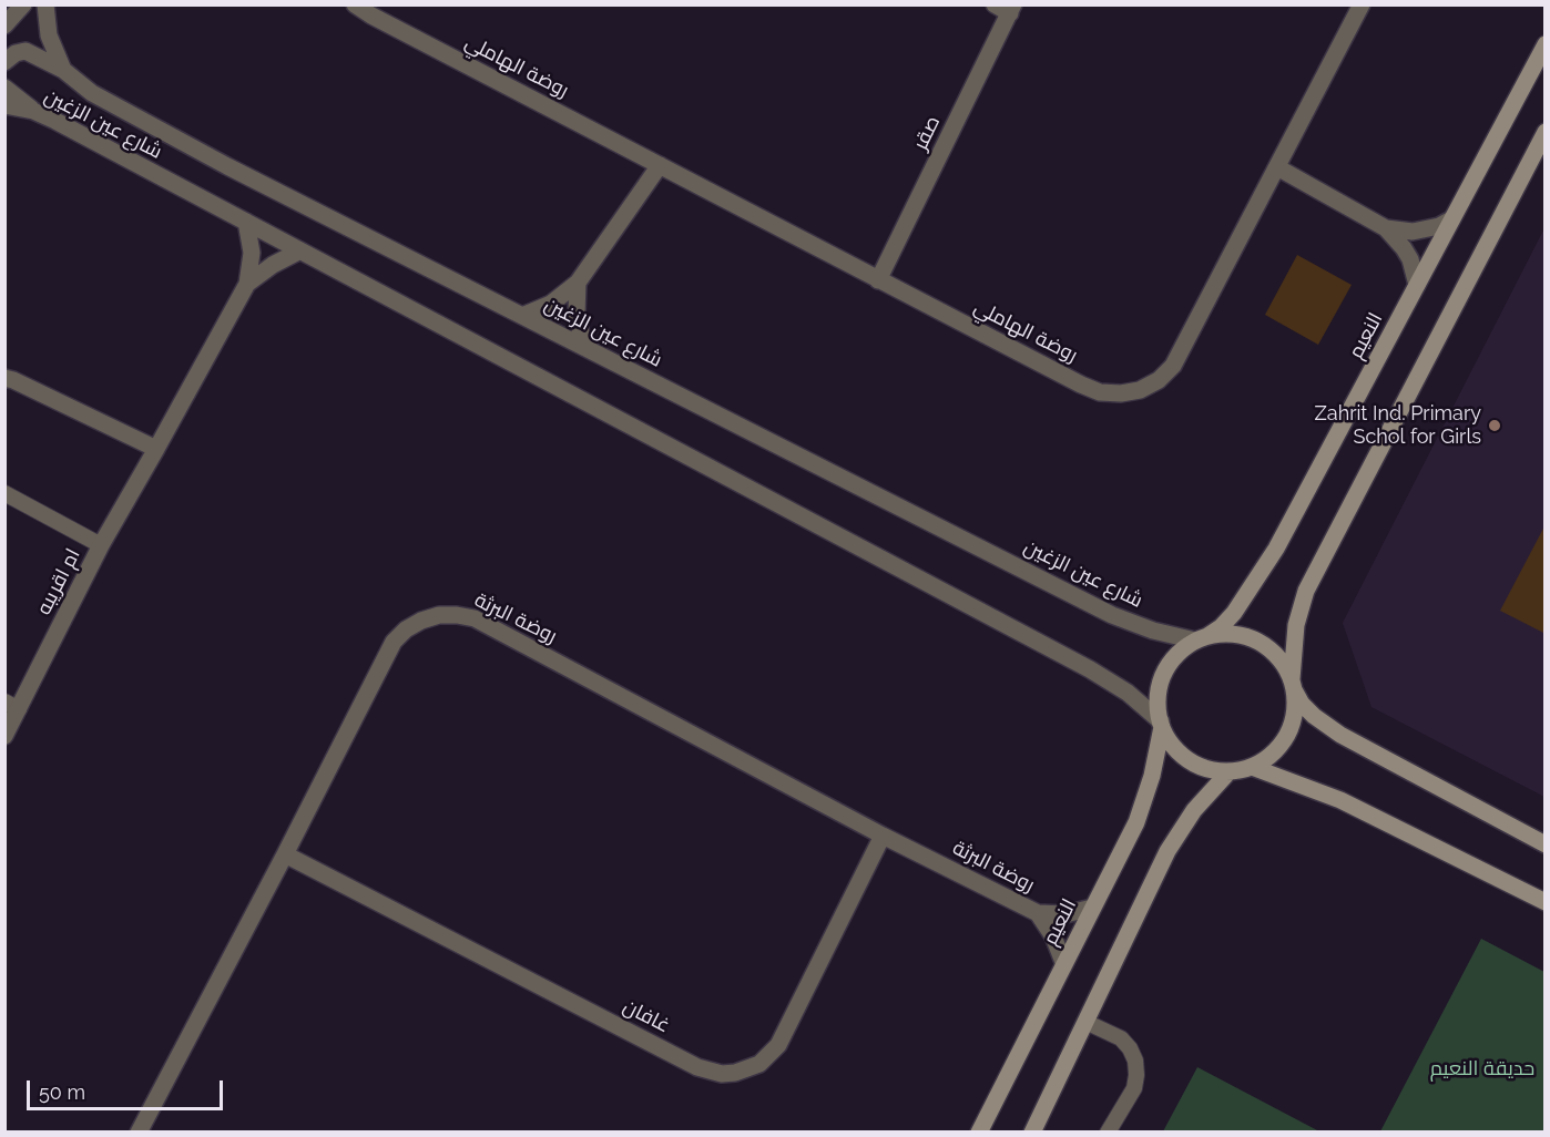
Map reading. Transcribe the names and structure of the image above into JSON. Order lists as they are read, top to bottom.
{
  "streets": {
    "street": [
      "روضة الهاملي",
      "شارع عين الزغين",
      "صقر",
      "النعيم",
      "ام اقريبه",
      "روضة البرثة",
      "غافان"
    ]
  },
  "crossings": [
    ["روضة الهاملي", "صقر"],
    ["شارع عين الزغين", "النعيم"],
    ["شارع عين الزغين", "ام اقريبه"],
    ["النعيم", "روضة البرثة"],
    ["روضة البرثة", "غافان"]
  ],
  "parks": ["حديقة النعيم"],
  "places": ["Zahrit Ind. Primary Schol for Girls"],
  "scale_bar": "50 m"
}
